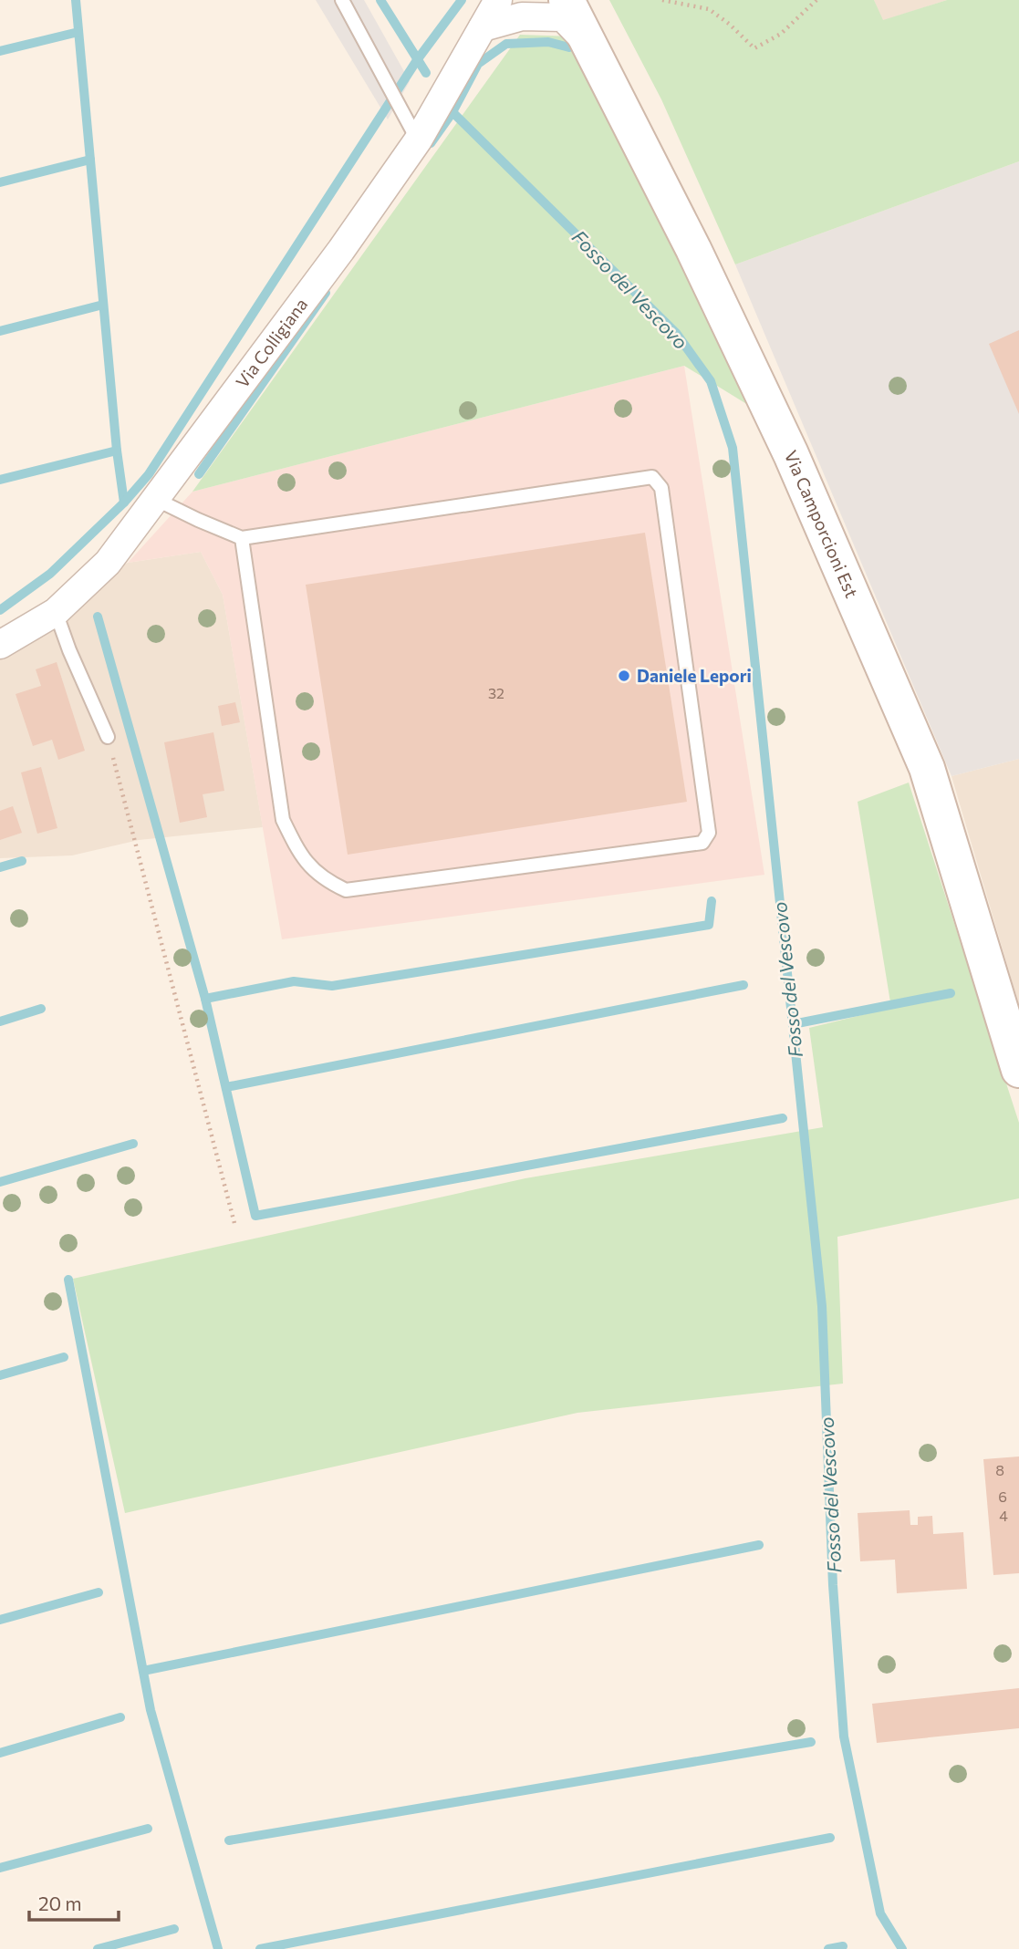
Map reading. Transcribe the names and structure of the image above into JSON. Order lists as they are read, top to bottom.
{
  "streets": {
    "main road": ["Via Camporcioni Est"],
    "street": ["Via Colligiana"]
  },
  "water": ["Fosso del Vescovo"],
  "places": ["Daniele Lepori"],
  "house_numbers": [
    "32",
    "8",
    "6",
    "4"
  ],
  "scale_bar": "20 m"
}
